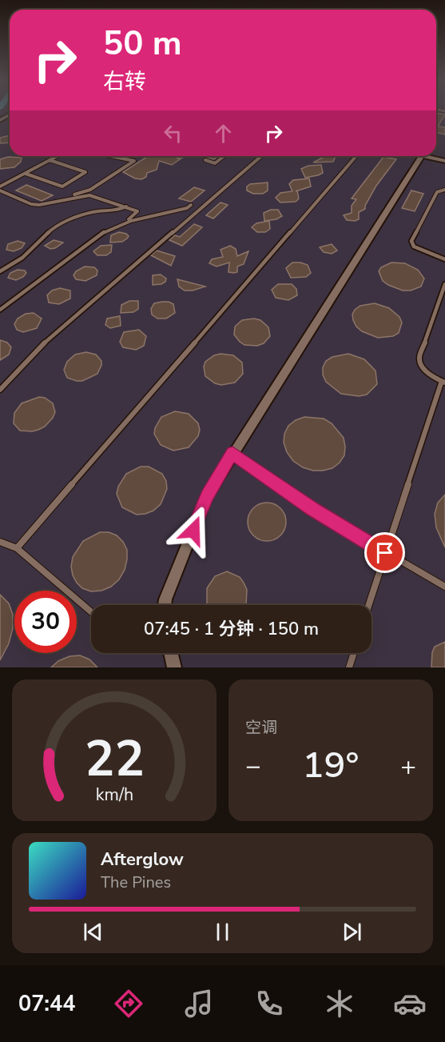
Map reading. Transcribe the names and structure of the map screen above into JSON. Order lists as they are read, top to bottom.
{
  "page": {
    "turn": ["50 m", "右转"],
    "limit": "30",
    "trip": "07:45 · 1 分钟 · 150 m",
    "tile": "空调",
    "heat": ["−", "19°", "+"],
    "song": ["Afterglow", "The Pines"],
    "tabs": "07:44",
    "gauge": ["22", "km/h"]
  }
}
